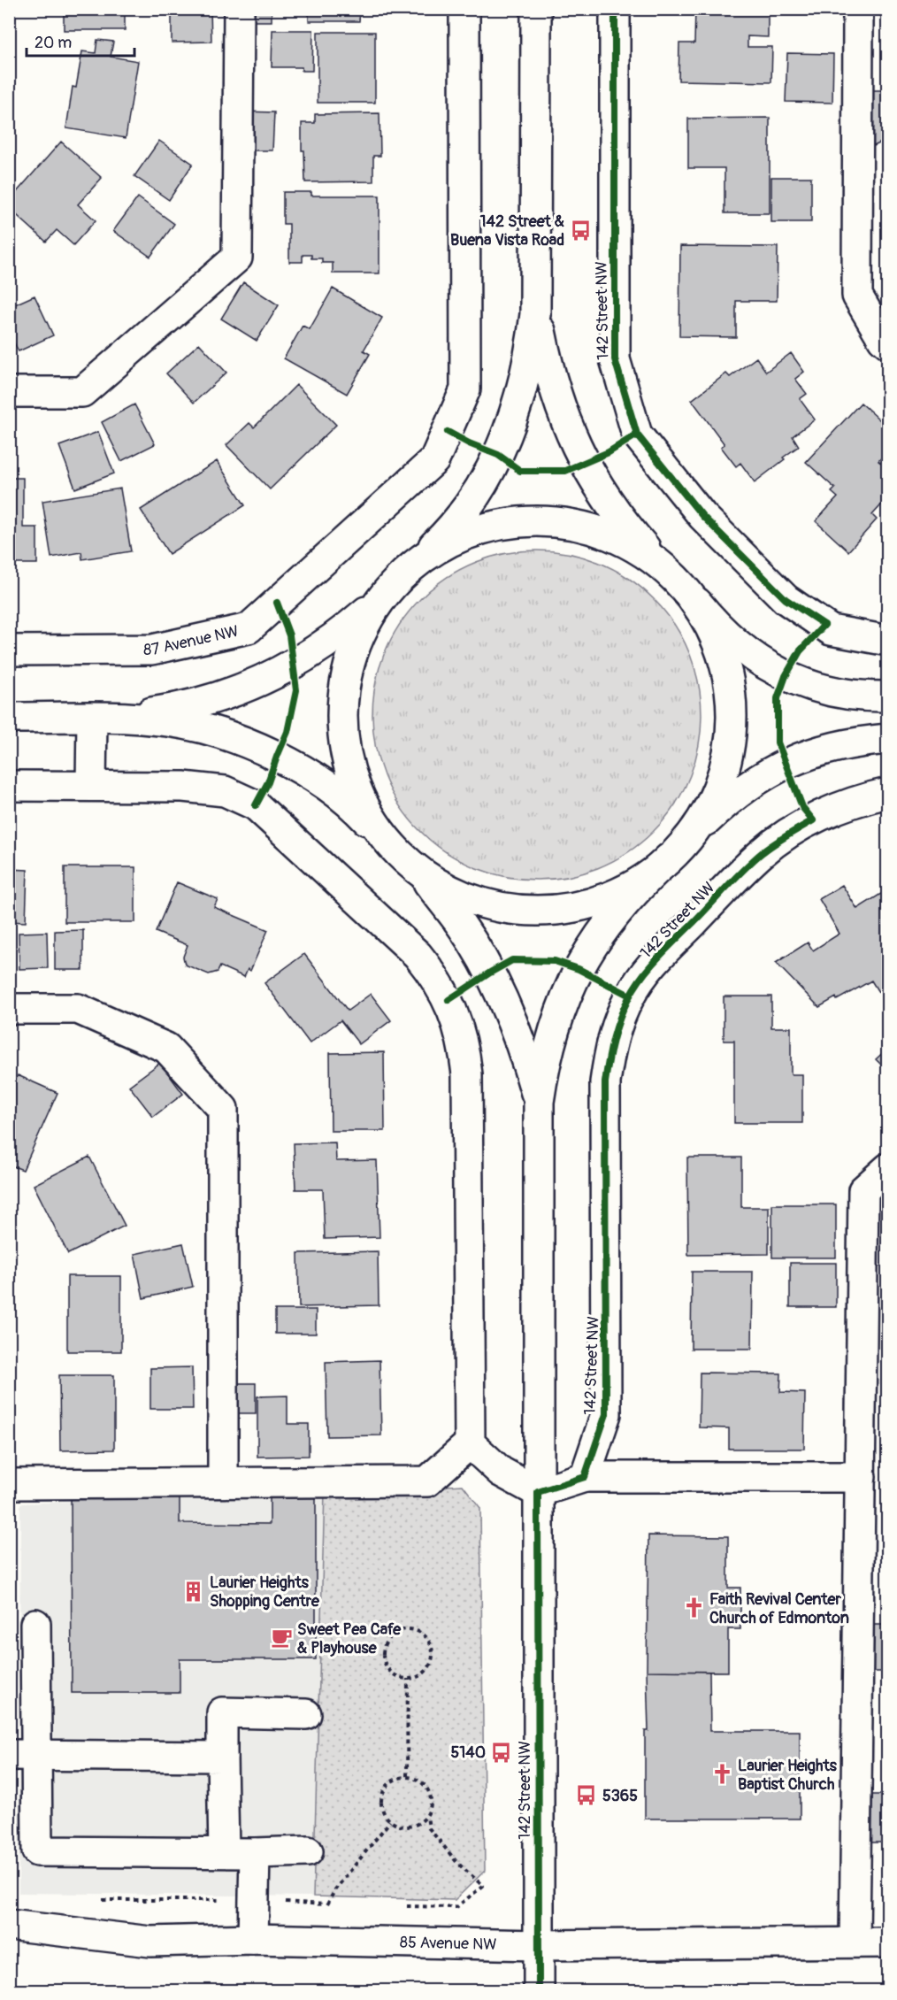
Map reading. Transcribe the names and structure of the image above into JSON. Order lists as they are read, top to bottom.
{
  "streets": {
    "street": ["142 Street NW", "87 Avenue NW", "85 Avenue NW"]
  },
  "crossings": [
    ["142 Street NW", "85 Avenue NW"]
  ],
  "places": {
    "bus stop": ["142 Street & Buena Vista Road", "5140", "5365"],
    "building": ["Laurier Heights Shopping Centre"],
    "church": ["Faith Revival Center Church of Edmonton", "Laurier Heights Baptist Church"],
    "cafe": ["Sweet Pea Cafe & Playhouse"]
  },
  "scale_bar": "20 m"
}
